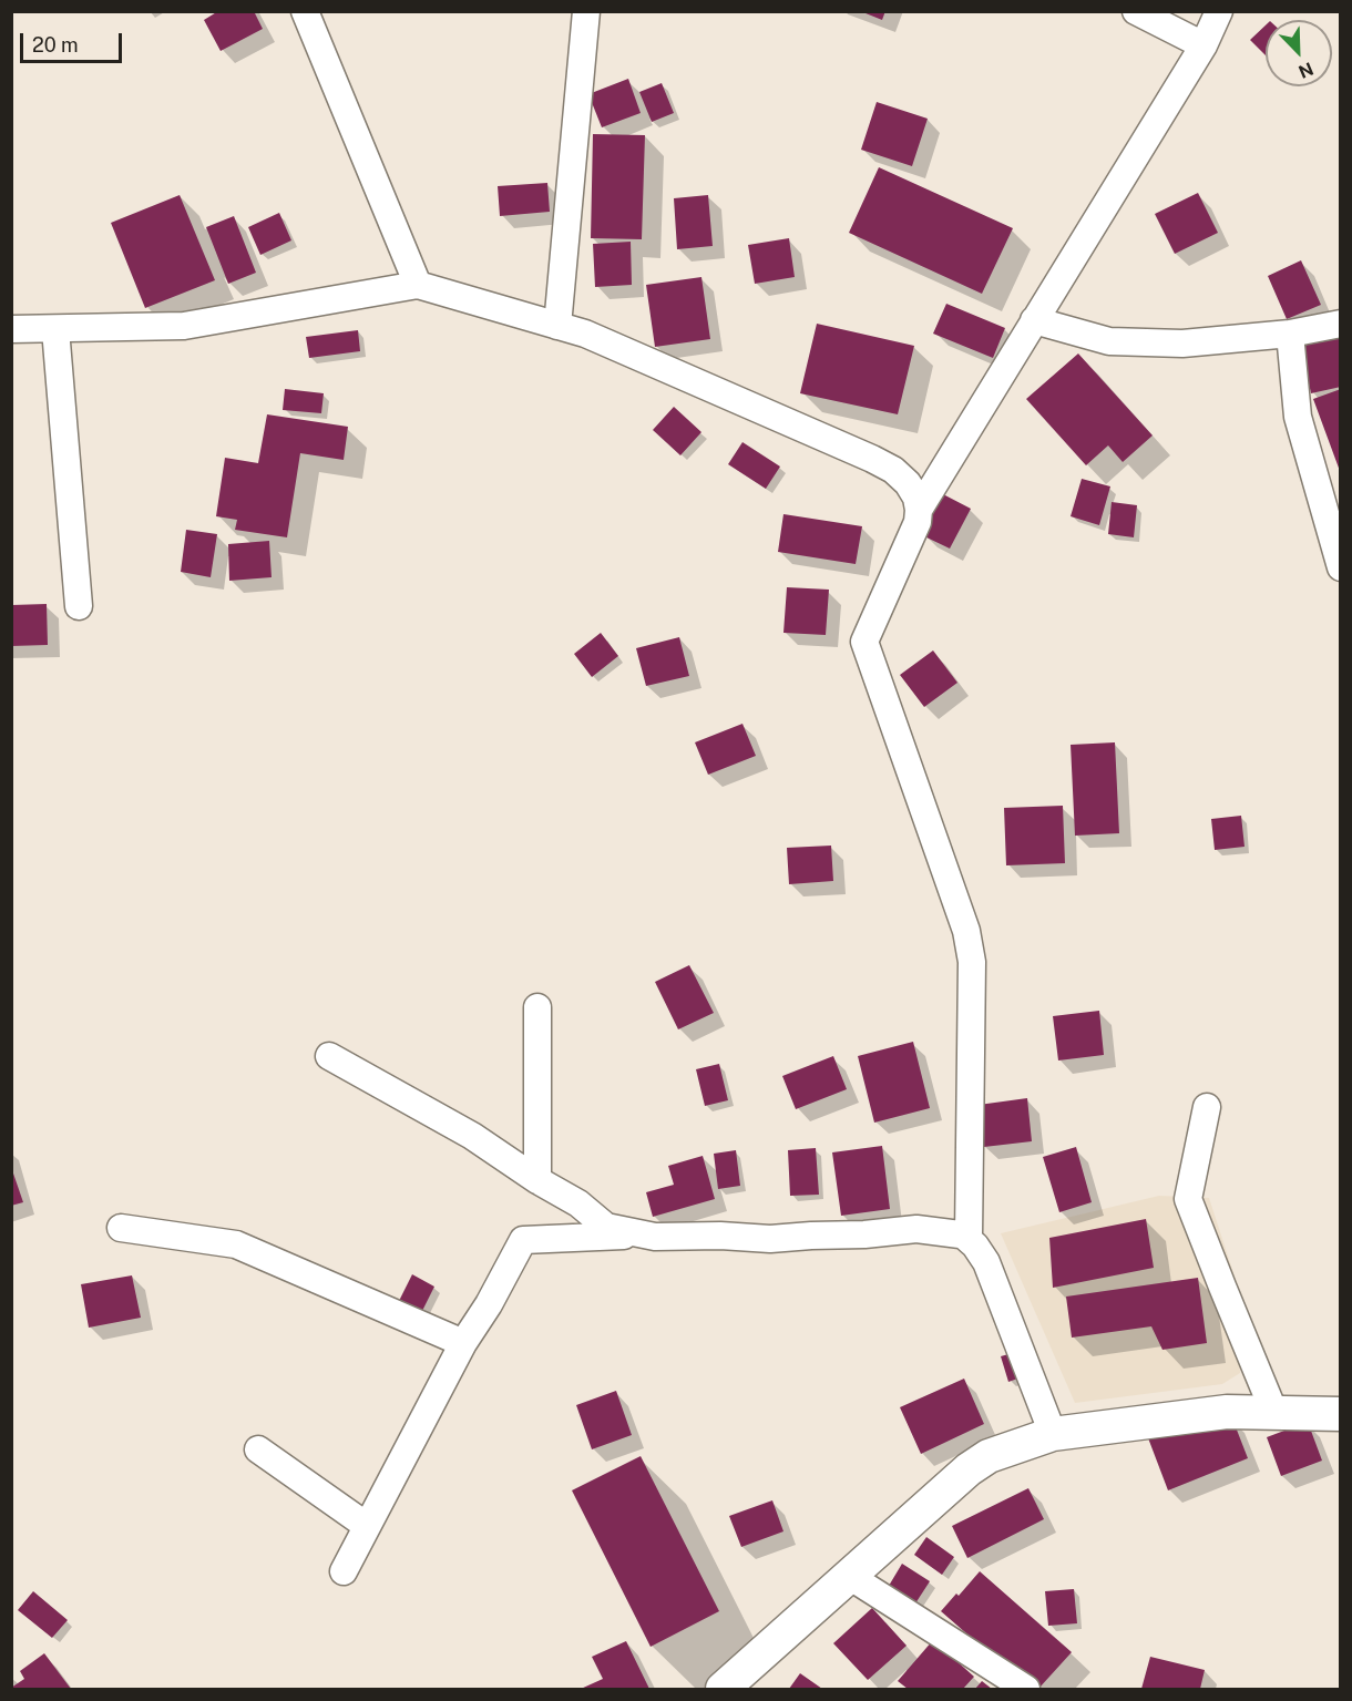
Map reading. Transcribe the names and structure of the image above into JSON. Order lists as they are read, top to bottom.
{
  "scale_bar": "20 m",
  "north": "bottom right"
}
